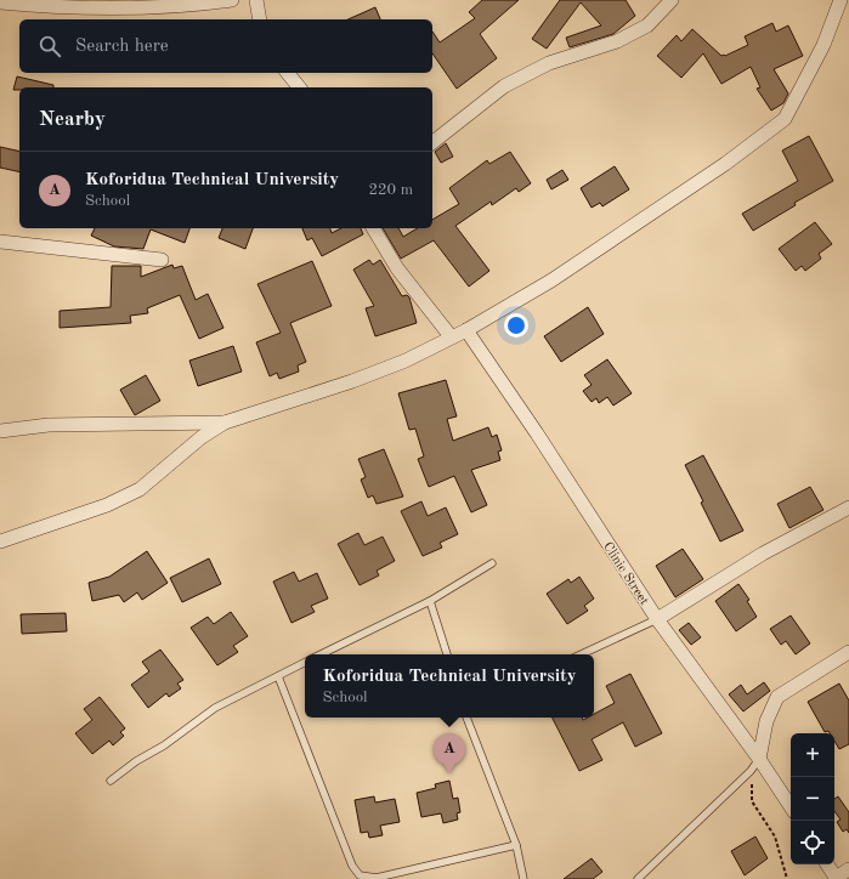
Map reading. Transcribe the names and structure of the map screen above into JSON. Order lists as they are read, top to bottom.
{
  "streets": {
    "street": ["Clinic Street"]
  },
  "page": {
    "search": "Search here",
    "heading": "Nearby",
    "list": [
      {
        "mark": "A",
        "name": "Koforidua Technical University",
        "note": "School",
        "value": "220 m"
      }
    ],
    "popup": ["Koforidua Technical University", "School"],
    "map_buttons": ["+", "−"],
    "pins": "A"
  }
}
